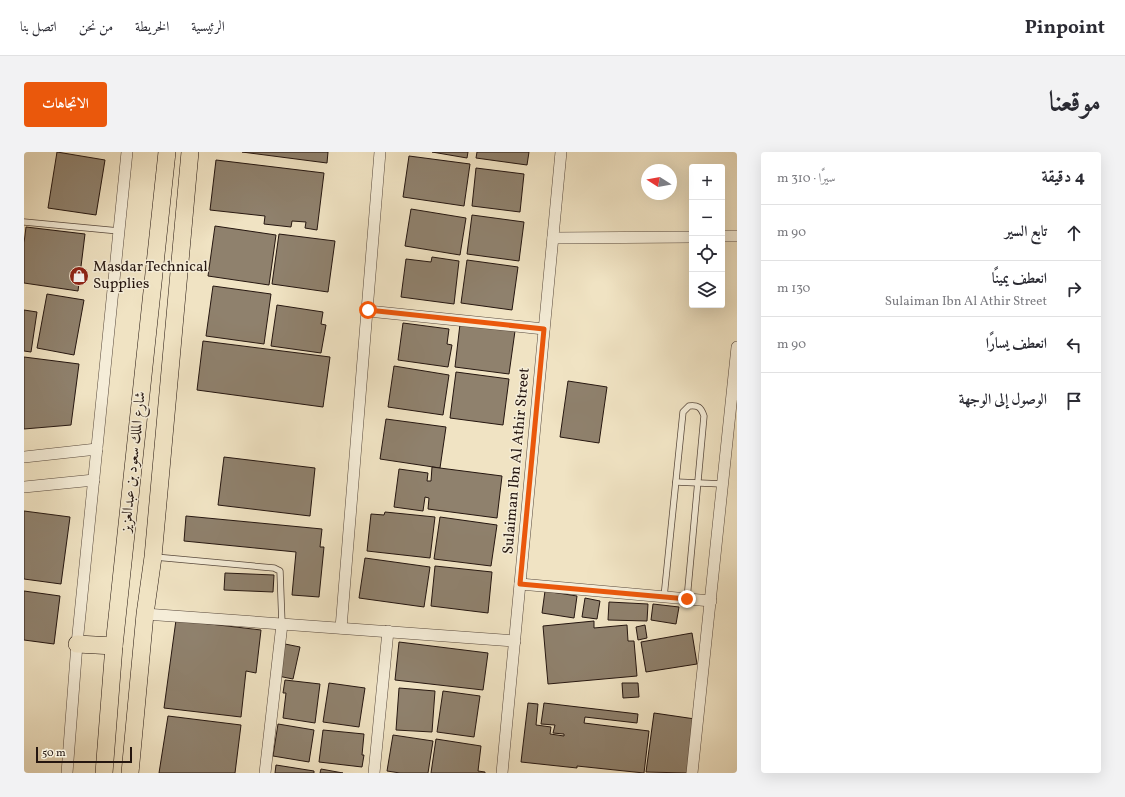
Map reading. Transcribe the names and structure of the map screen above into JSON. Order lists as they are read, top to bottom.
{
  "streets": {
    "main road": ["شارع الملك سعود بن عبدالعزيز"],
    "street": ["Sulaiman Ibn Al Athir Street"]
  },
  "places": {
    "shop": ["Masdar Technical Supplies"]
  },
  "scale_bar": "50 m",
  "north": "left",
  "page": {
    "header": "Pinpoint",
    "nav": [
      "الرئيسية",
      "الخريطة",
      "من نحن",
      "اتصل بنا"
    ],
    "title": "موقعنا",
    "buttons": "الاتجاهات",
    "heading": ["4 دقيقة", "سيرًا · 310 m"],
    "map_buttons": ["+", "−"],
    "list": [
      ["تابع السير", "90 m"],
      ["انعطف يمينًا", "Sulaiman Ibn Al Athir Street", "130 m"],
      ["انعطف يسارًا", "90 m"],
      "الوصول إلى الوجهة"
    ],
    "scale": "50 m"
  }
}
